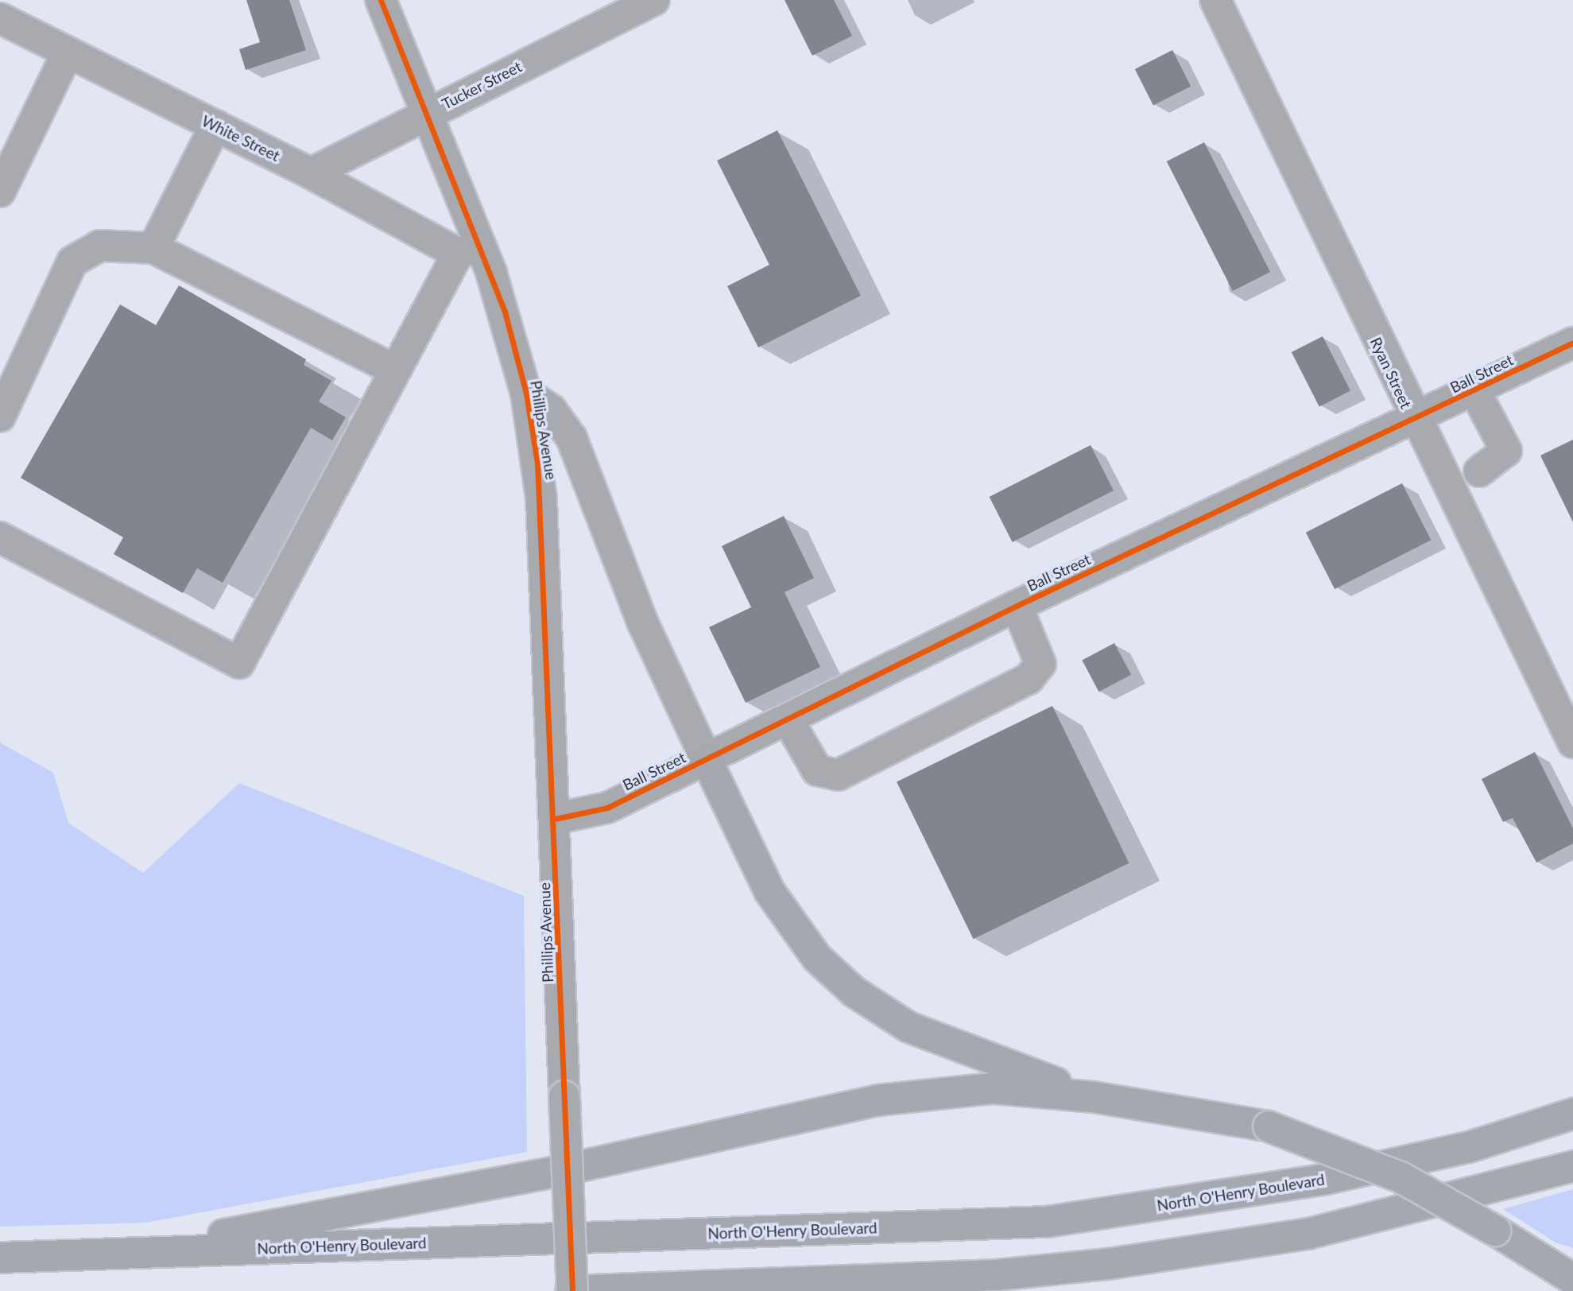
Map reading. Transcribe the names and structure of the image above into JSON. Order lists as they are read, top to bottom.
{
  "streets": {
    "highway": ["North O'Henry Boulevard"],
    "street": [
      "Tucker Street",
      "White Street",
      "Ryan Street",
      "Ball Street",
      "Phillips Avenue"
    ]
  },
  "crossings": [
    ["Tucker Street", "White Street"],
    ["Tucker Street", "Phillips Avenue"],
    ["White Street", "Phillips Avenue"],
    ["Ryan Street", "Ball Street"],
    ["Ball Street", "Phillips Avenue"]
  ]
}
